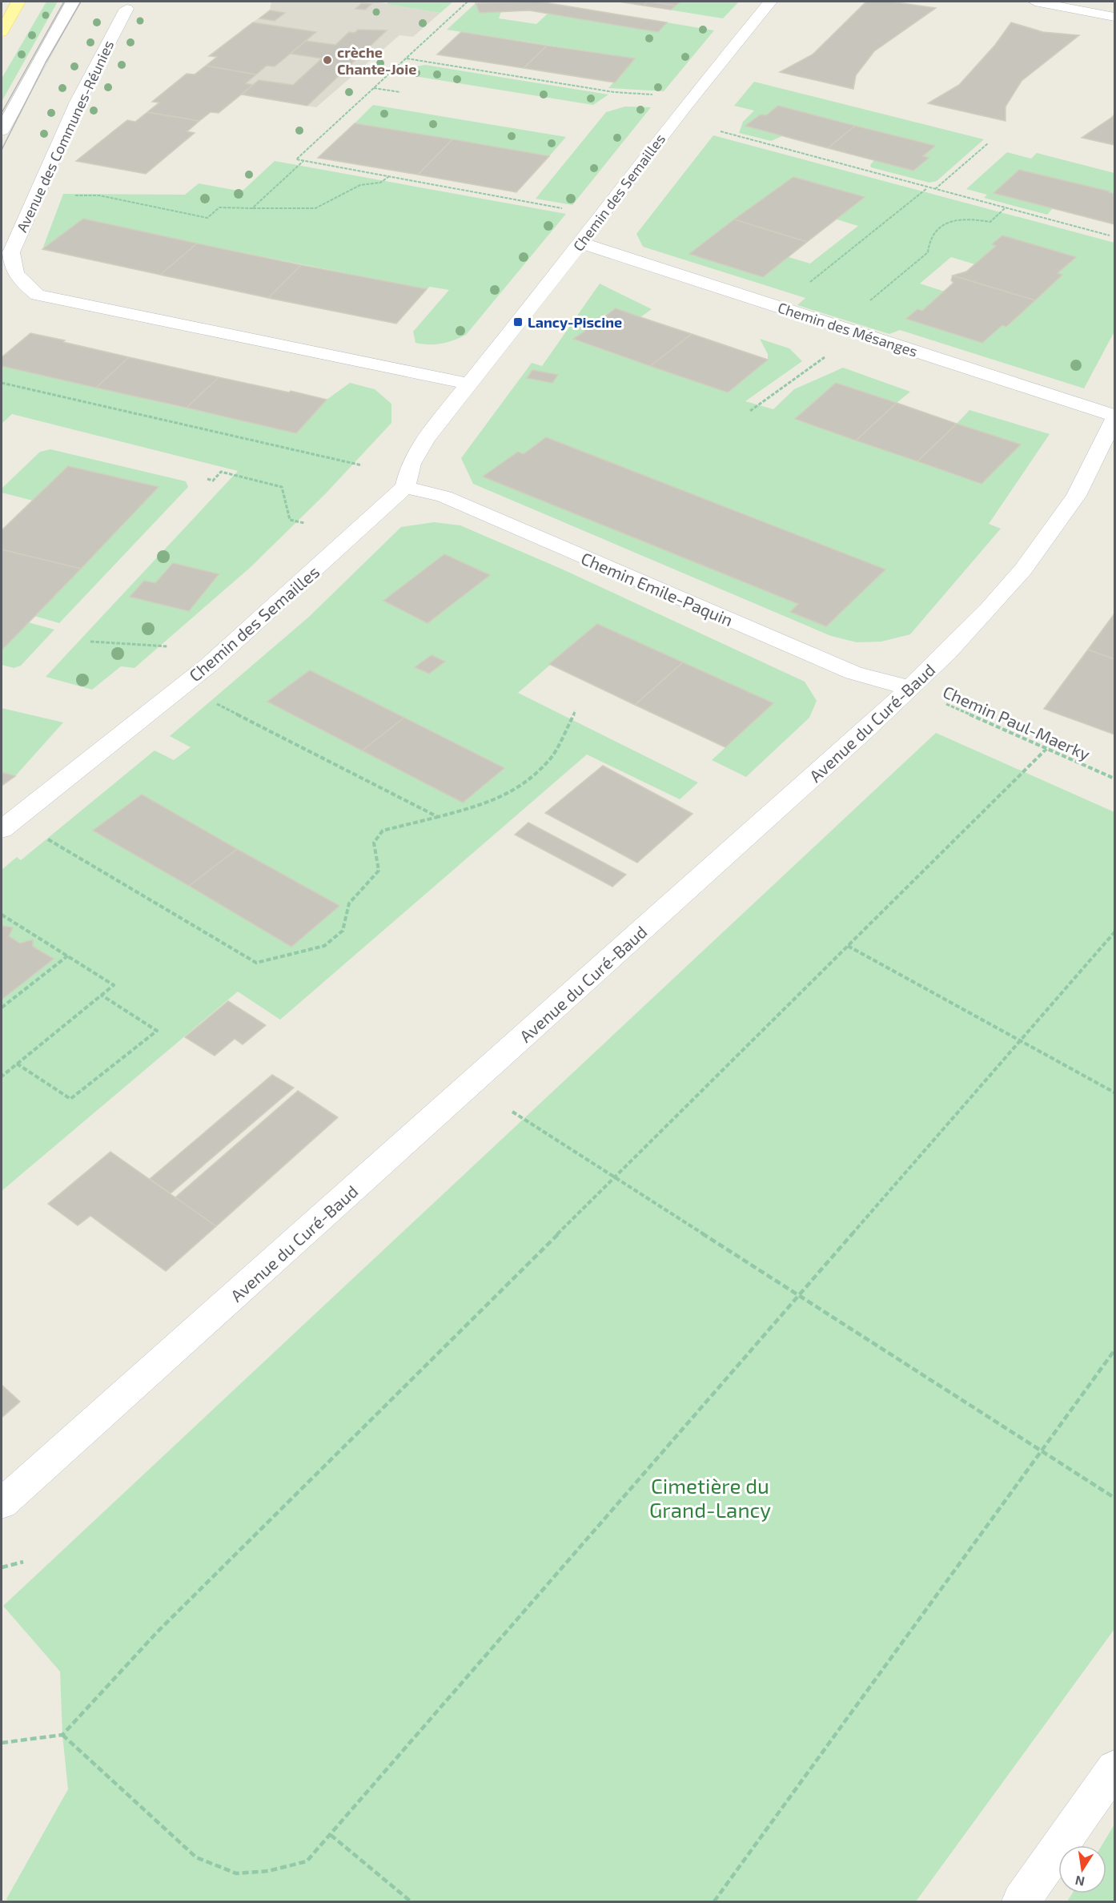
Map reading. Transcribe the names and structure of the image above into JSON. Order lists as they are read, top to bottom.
{
  "streets": {
    "street": [
      "Avenue des Communes-Réunies",
      "Chemin des Semailles",
      "Chemin des Mésanges",
      "Chemin Emile-Paquin",
      "Avenue du Curé-Baud"
    ],
    "path": ["Chemin Paul-Maerky"]
  },
  "crossings": [
    ["Avenue des Communes-Réunies", "Chemin des Semailles"],
    ["Chemin des Semailles", "Chemin des Mésanges"],
    ["Chemin des Semailles", "Chemin Emile-Paquin"],
    ["Chemin Emile-Paquin", "Avenue du Curé-Baud"],
    ["Chemin Emile-Paquin", "Chemin Paul-Maerky"],
    ["Avenue du Curé-Baud", "Chemin Paul-Maerky"]
  ],
  "parks": ["Cimetière du Grand-Lancy"],
  "places": {
    "other": ["crèche Chante-Joie"],
    "transit": ["Lancy-Piscine"]
  },
  "north": "bottom"
}
